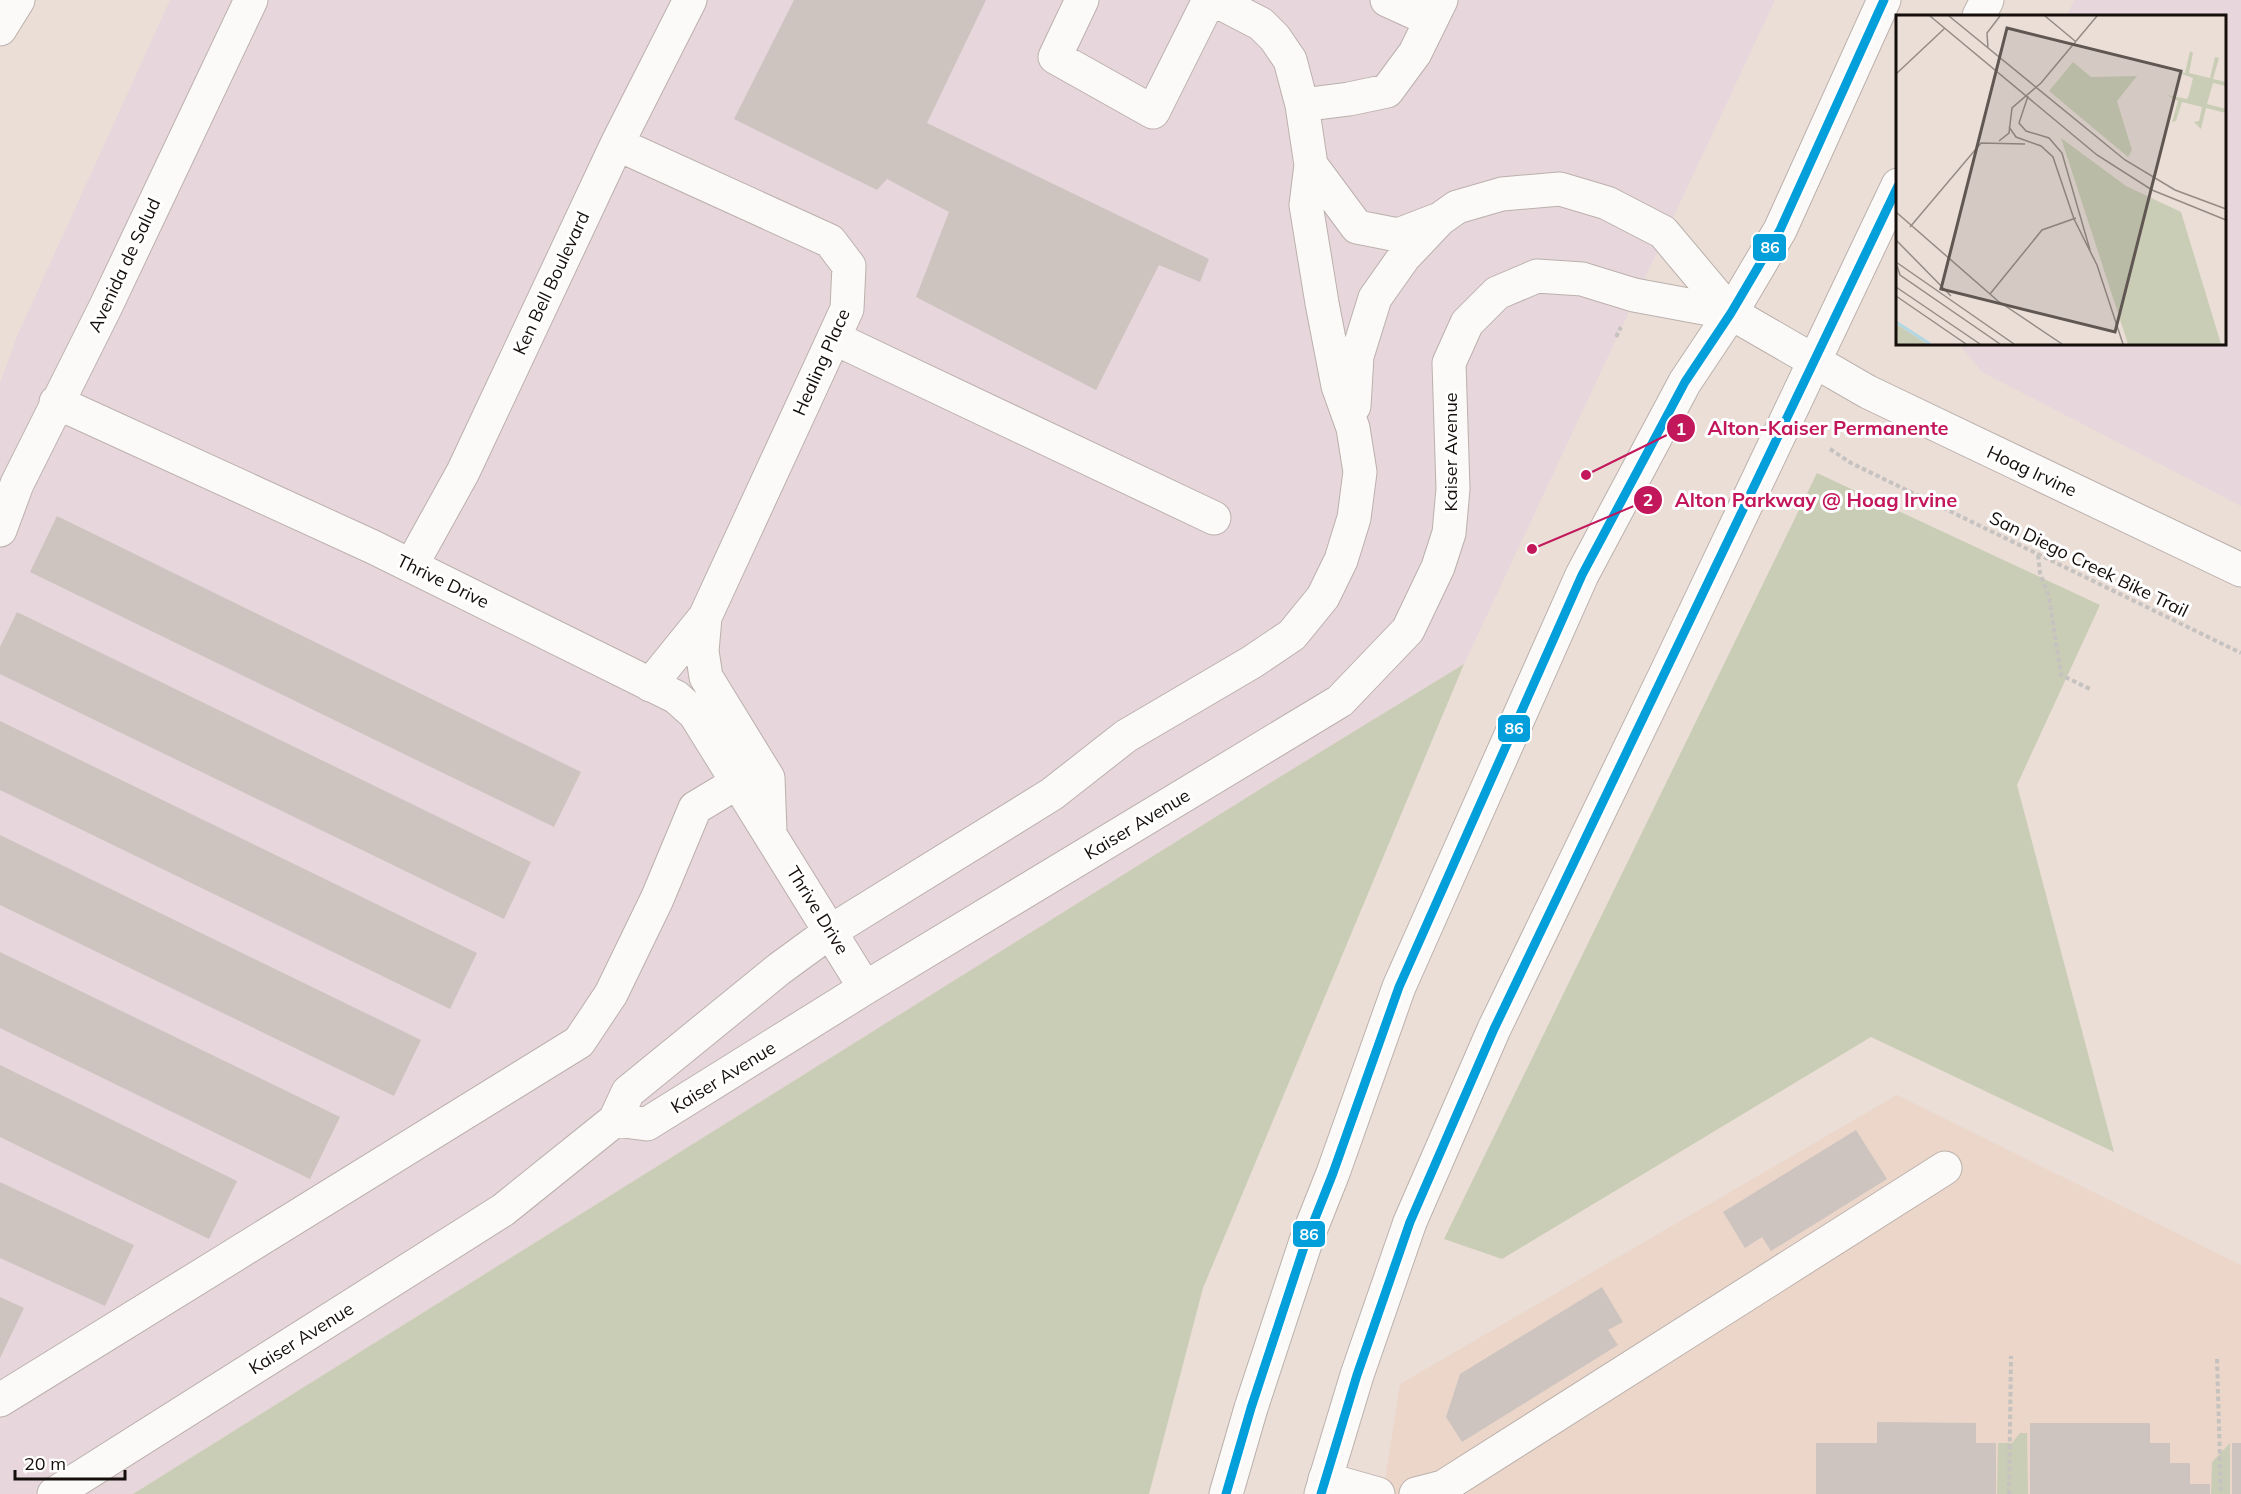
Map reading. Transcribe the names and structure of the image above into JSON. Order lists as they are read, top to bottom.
{
  "streets": {
    "main road": [
      "Avenida de Salud",
      "Ken Bell Boulevard",
      "Healing Place",
      "Kaiser Avenue",
      "Hoag Irvine",
      "Thrive Drive"
    ],
    "path": ["San Diego Creek Bike Trail"]
  },
  "crossings": [
    ["Avenida de Salud", "Thrive Drive"],
    ["Ken Bell Boulevard", "Healing Place"],
    ["Ken Bell Boulevard", "Thrive Drive"],
    ["Healing Place", "Thrive Drive"],
    ["Kaiser Avenue", "Hoag Irvine"],
    ["Kaiser Avenue", "Thrive Drive"]
  ],
  "places": ["Alton-Kaiser Permanente", "Alton Parkway @ Hoag Irvine"],
  "lines": ["transit line 86"],
  "scale_bar": "20 m"
}
